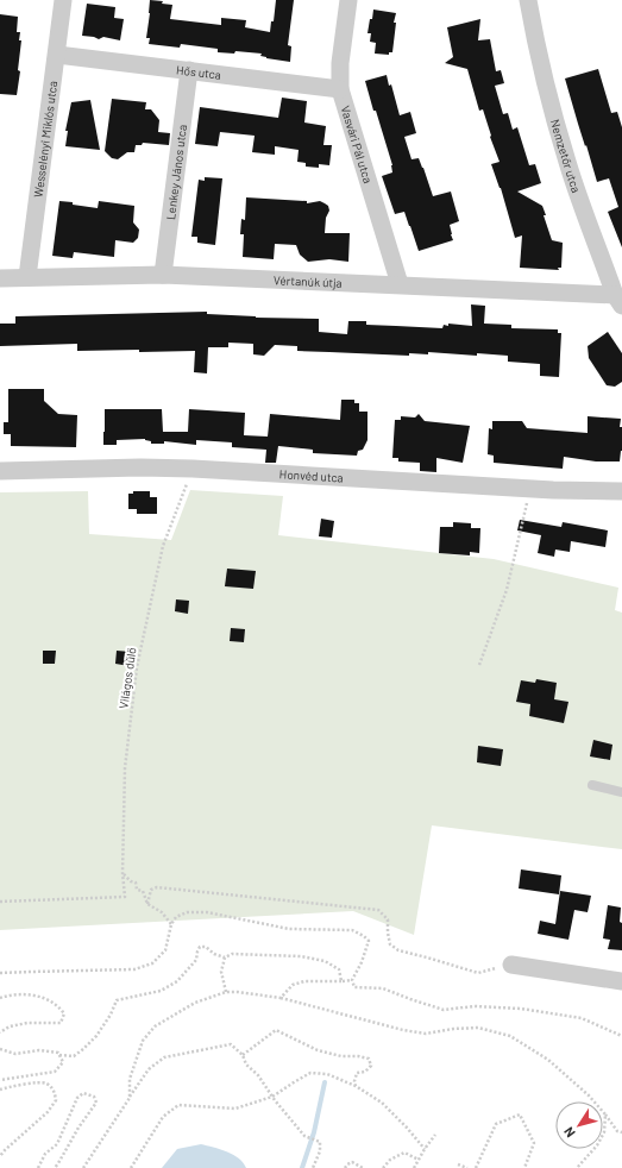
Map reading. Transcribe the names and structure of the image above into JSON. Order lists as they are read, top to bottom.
{
  "streets": {
    "street": [
      "Hős utca",
      "Wesselényi Miklós utca",
      "Vasvári Pál utca",
      "Nemzetőr utca",
      "Lenkey János utca",
      "Vértanúk útja",
      "Honvéd utca"
    ],
    "path": ["Világos dűlő"]
  },
  "crossings": [
    ["Hős utca", "Wesselényi Miklós utca"],
    ["Hős utca", "Vasvári Pál utca"],
    ["Hős utca", "Lenkey János utca"],
    ["Wesselényi Miklós utca", "Vértanúk útja"],
    ["Vasvári Pál utca", "Vértanúk útja"],
    ["Nemzetőr utca", "Vértanúk útja"],
    ["Lenkey János utca", "Vértanúk útja"],
    ["Honvéd utca", "Világos dűlő"]
  ],
  "north": "bottom left"
}
